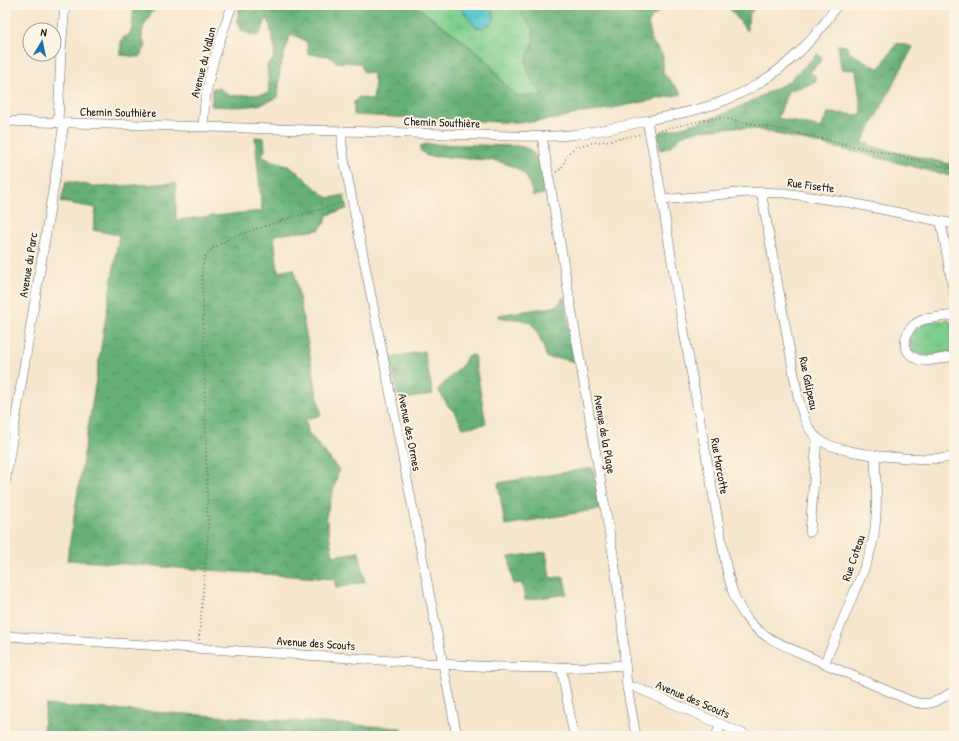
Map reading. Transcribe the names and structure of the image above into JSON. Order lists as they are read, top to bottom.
{
  "streets": {
    "street": [
      "Avenue du Vallon",
      "Chemin Southière",
      "Rue Fisette",
      "Avenue du Parc",
      "Rue Galipeau",
      "Avenue des Ormes",
      "Avenue de la Plage",
      "Rue Marcotte",
      "Rue Coteau",
      "Avenue des Scouts"
    ]
  },
  "crossings": [
    ["Avenue du Vallon", "Chemin Southière"],
    ["Chemin Southière", "Avenue du Parc"],
    ["Chemin Southière", "Avenue des Ormes"],
    ["Chemin Southière", "Avenue de la Plage"],
    ["Chemin Southière", "Rue Marcotte"],
    ["Rue Fisette", "Rue Galipeau"],
    ["Rue Fisette", "Rue Marcotte"],
    ["Avenue des Ormes", "Avenue des Scouts"],
    ["Avenue de la Plage", "Avenue des Scouts"],
    ["Rue Marcotte", "Rue Coteau"]
  ],
  "north": "top"
}
